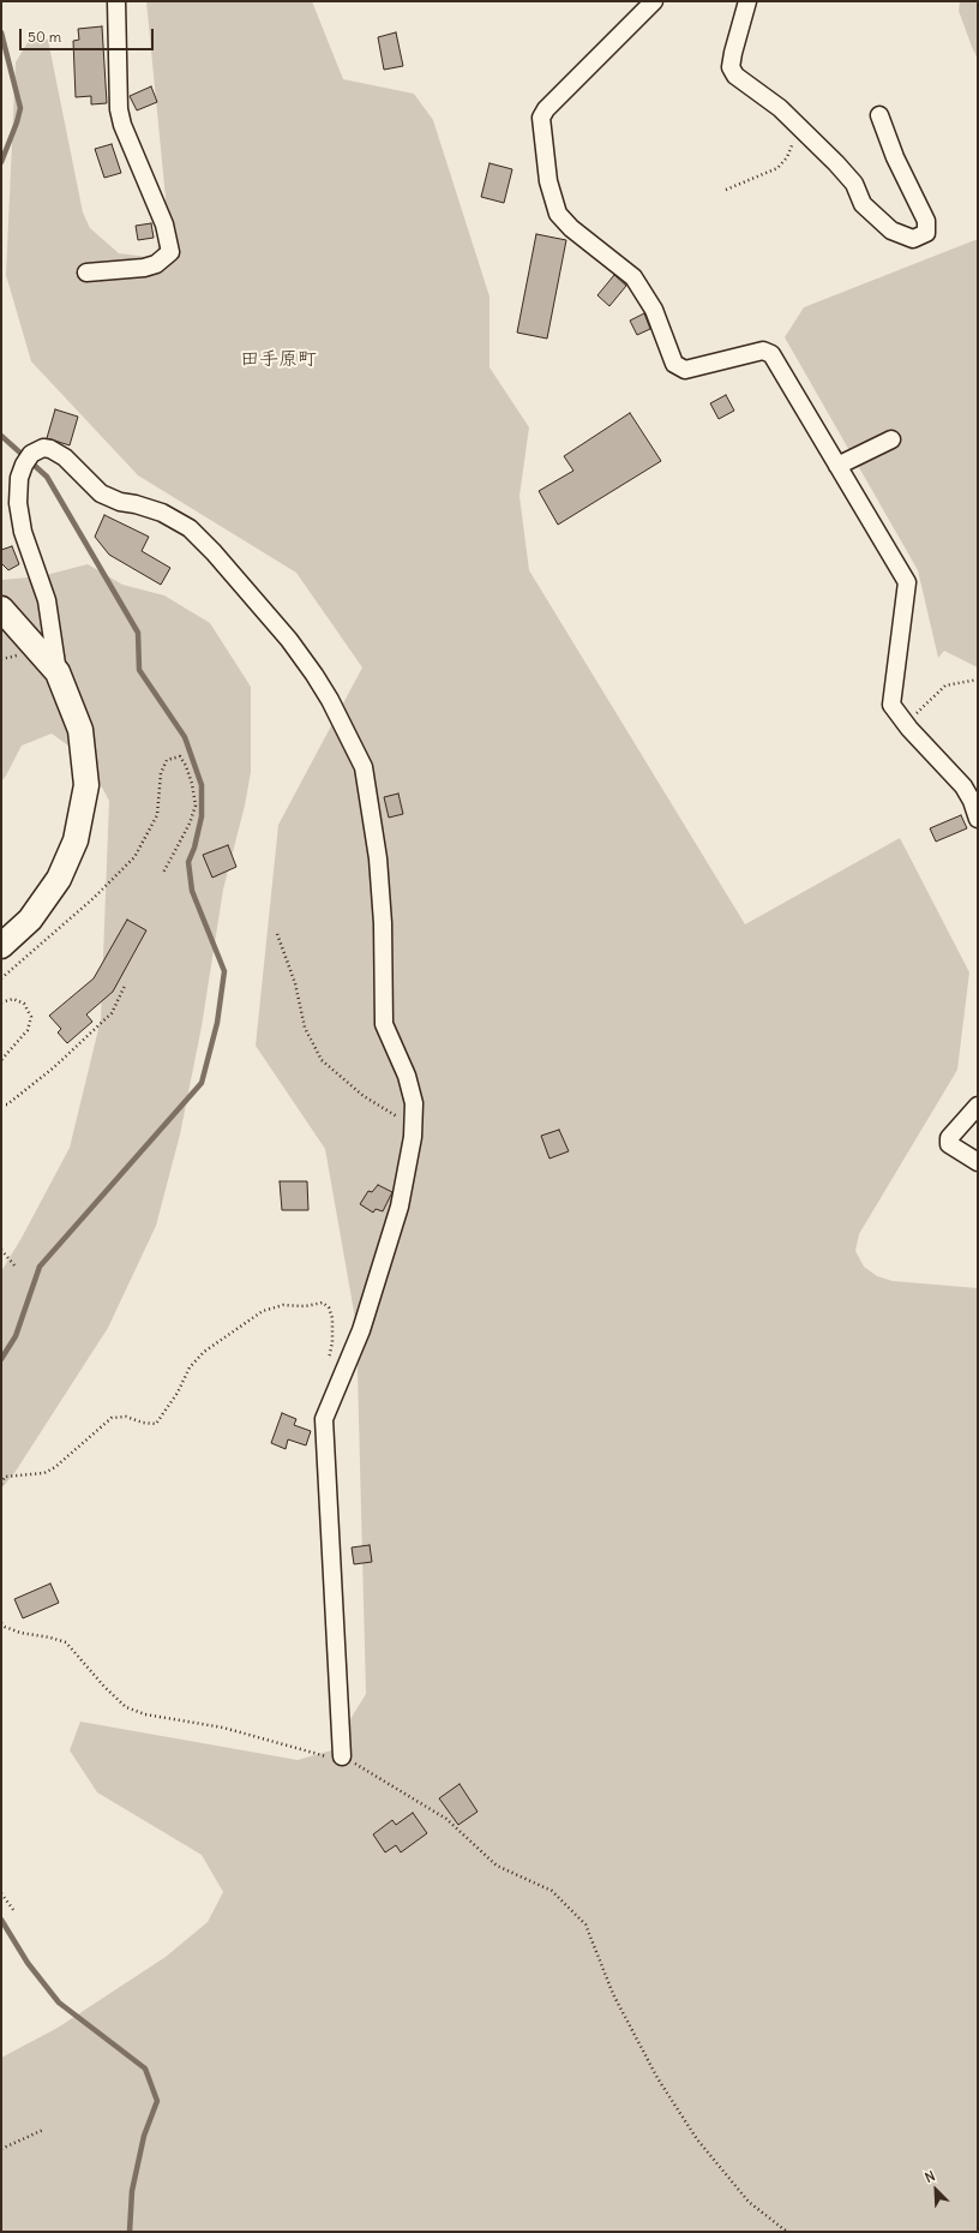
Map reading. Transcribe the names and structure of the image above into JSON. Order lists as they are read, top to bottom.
{
  "districts": ["田手原町"],
  "scale_bar": "50 m",
  "north": "top left"
}
